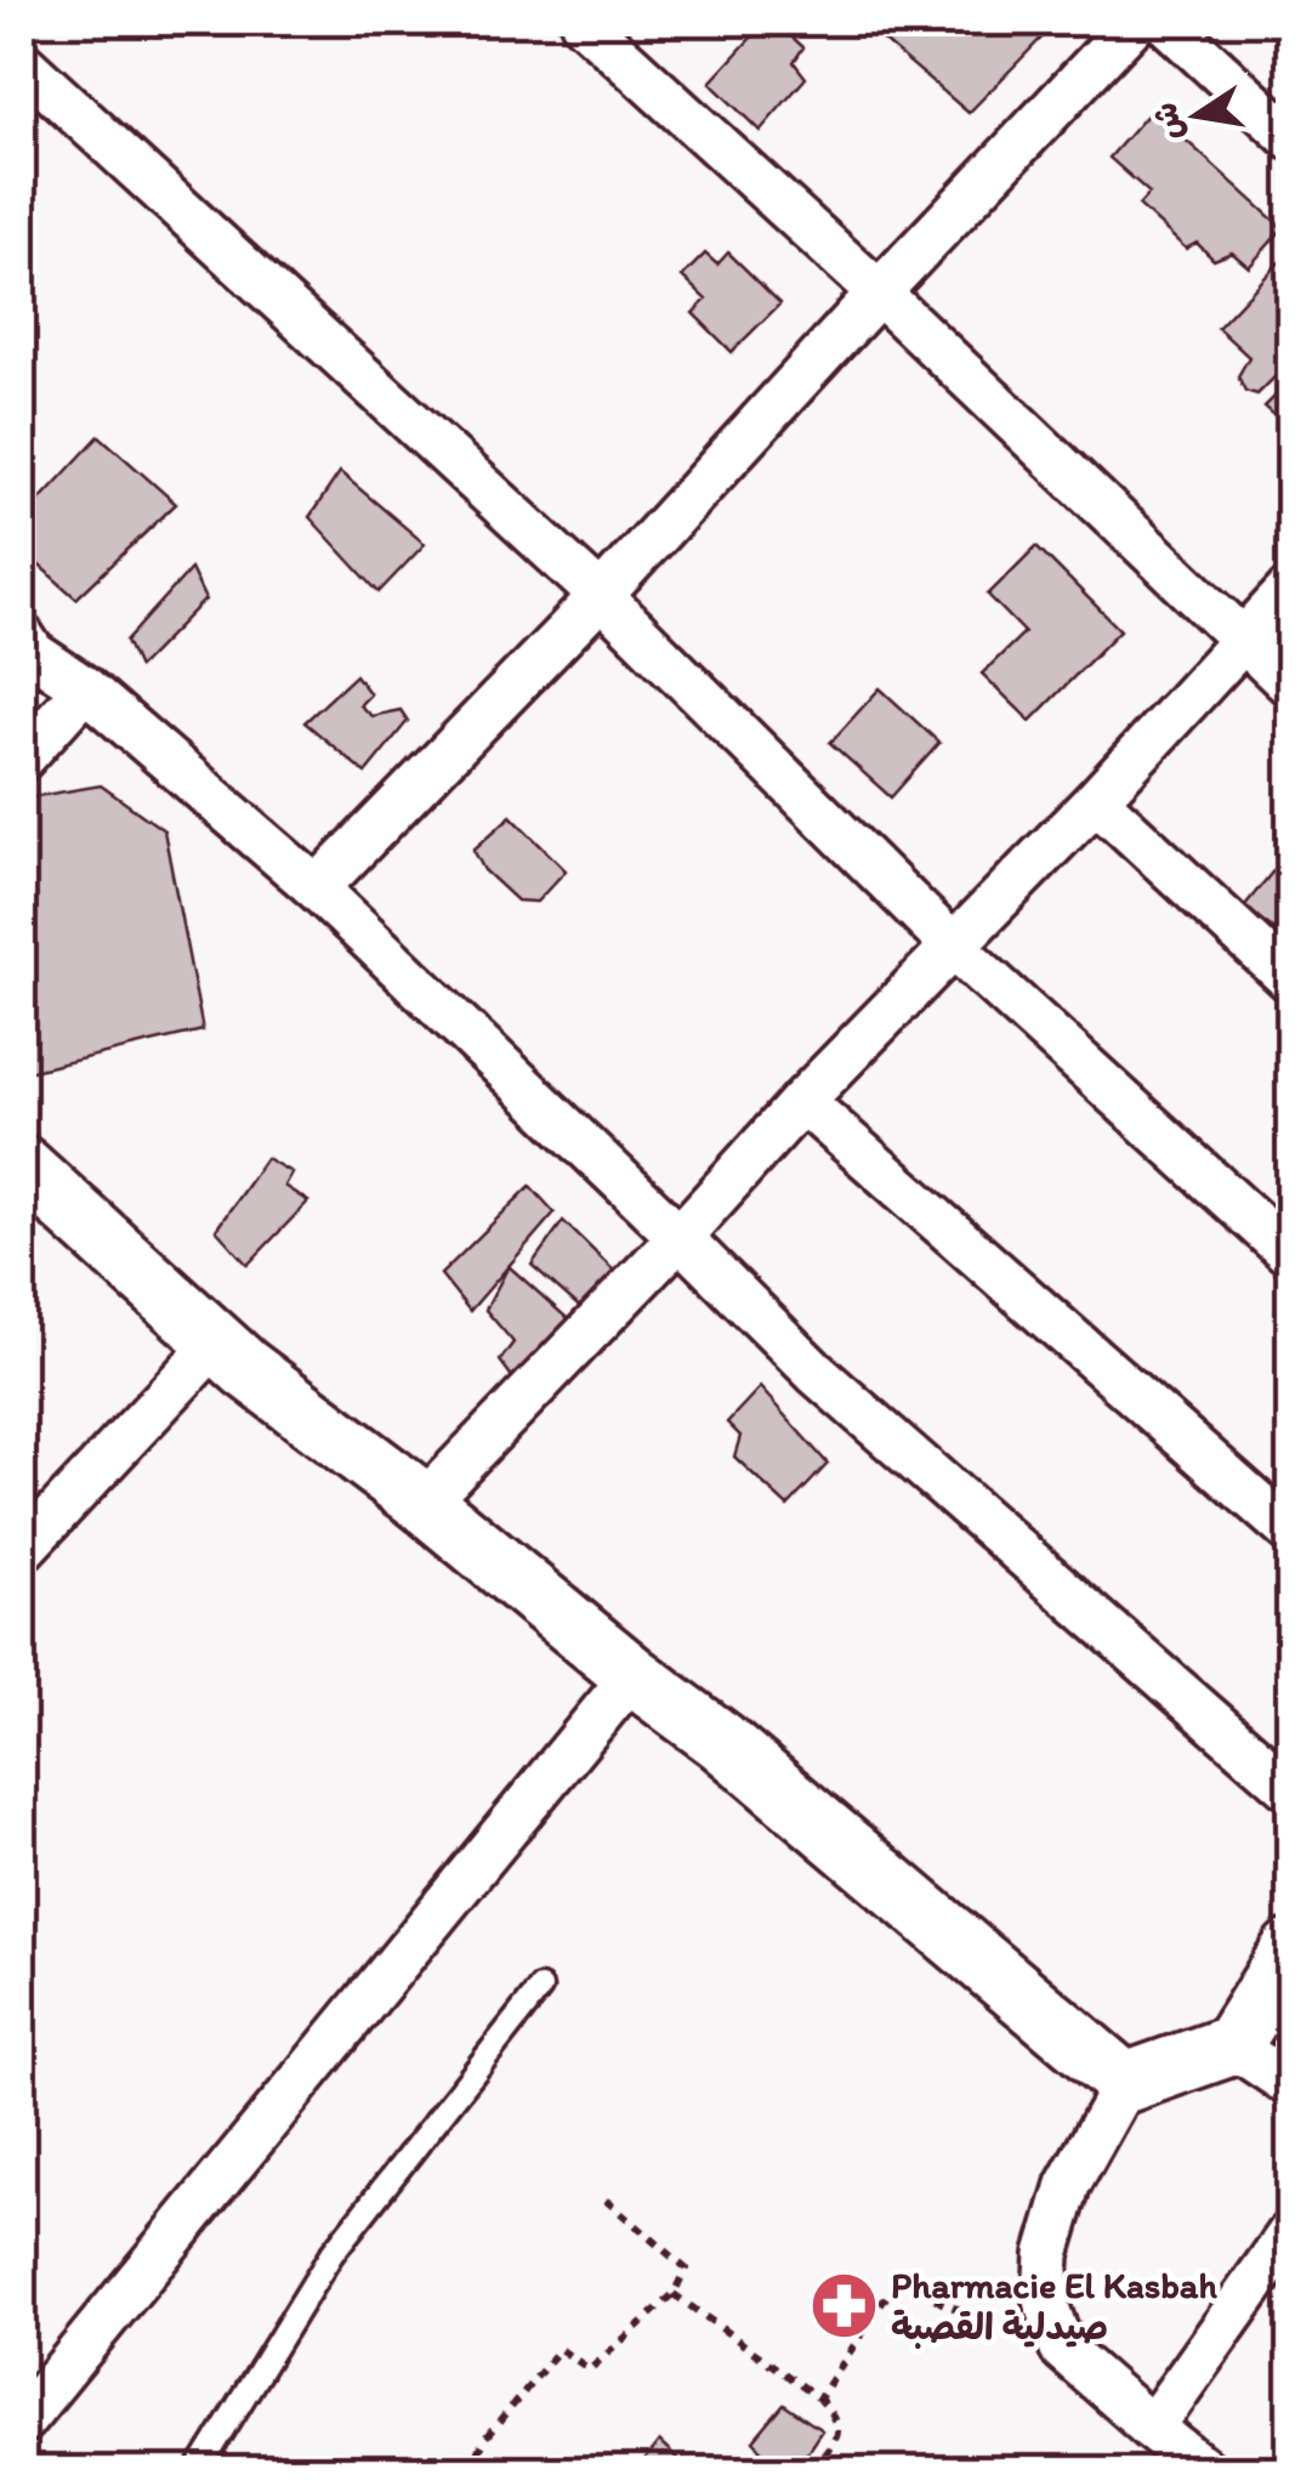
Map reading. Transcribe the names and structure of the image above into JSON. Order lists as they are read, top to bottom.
{
  "places": {
    "pharmacy": ["Pharmacie El Kasbah صيدلية القصبة"]
  },
  "north": "left"
}
